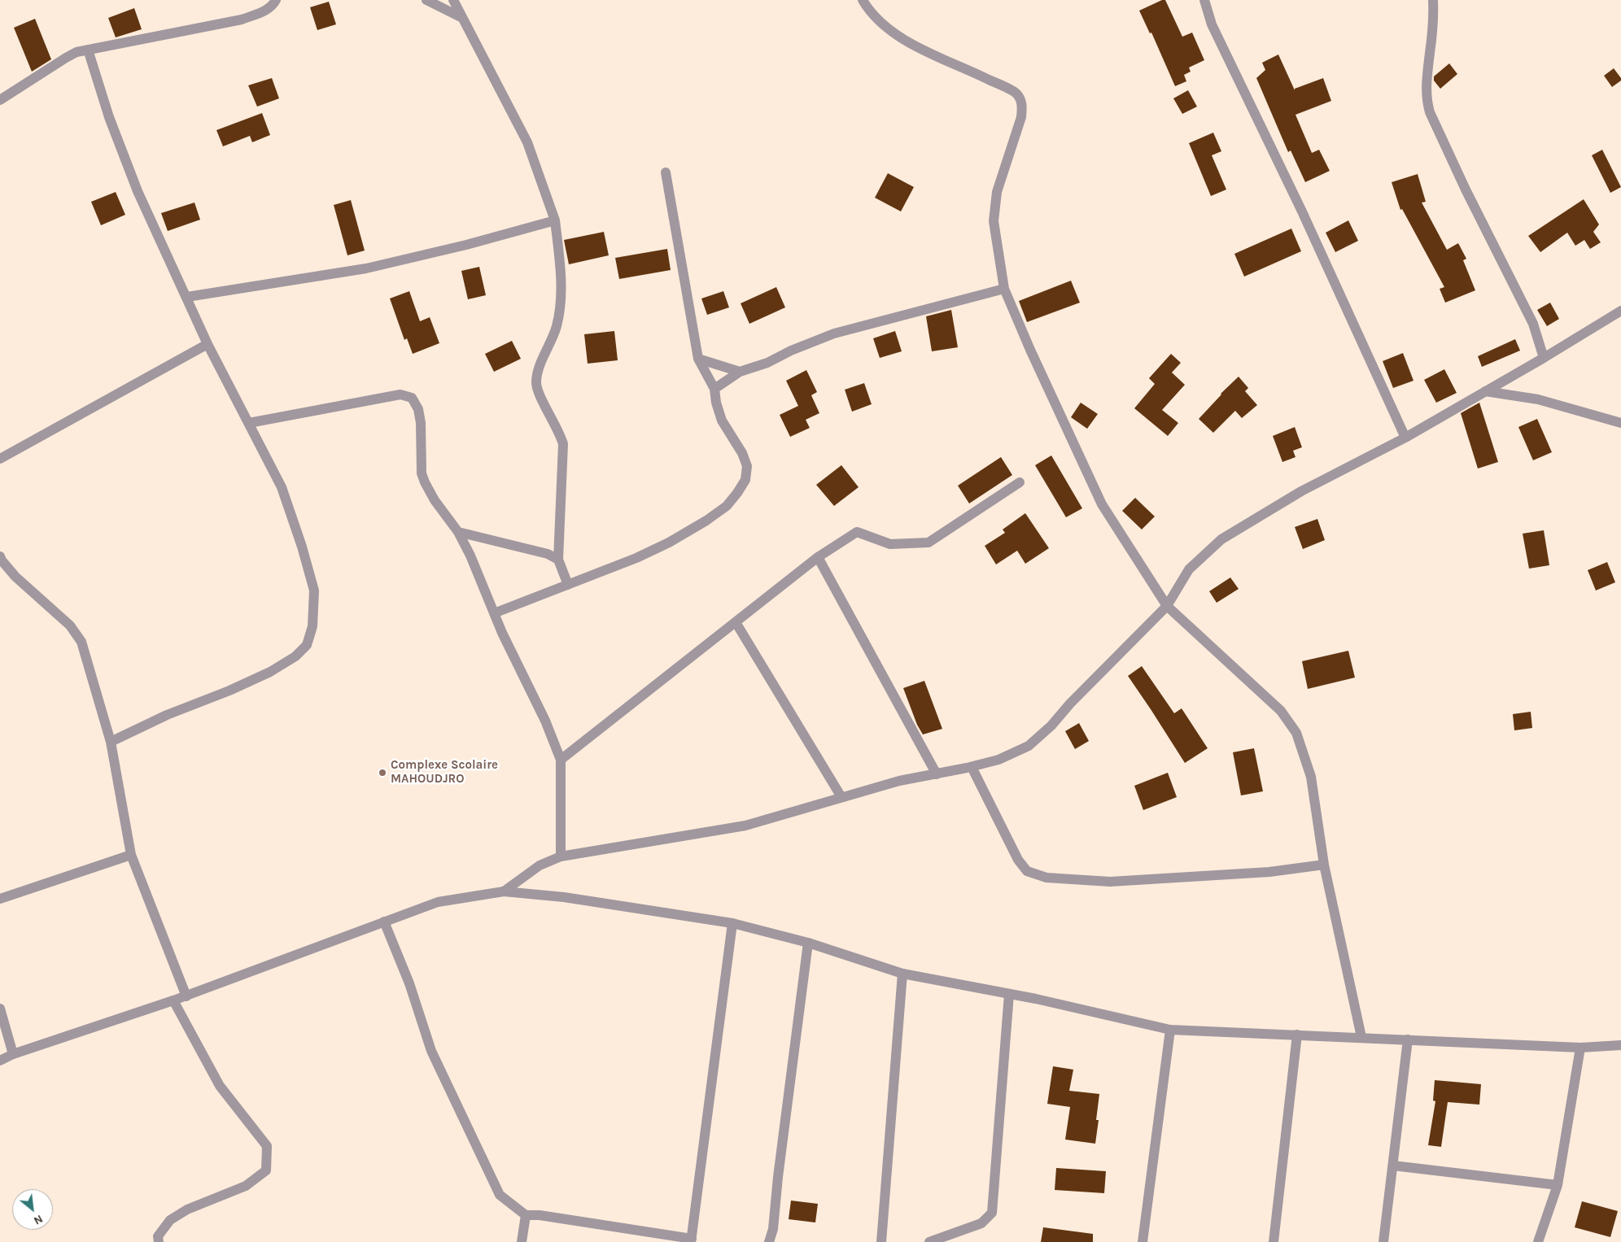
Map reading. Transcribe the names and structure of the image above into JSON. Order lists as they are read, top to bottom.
{
  "places": ["Complexe Scolaire MAHOUDJRO"],
  "north": "bottom right"
}
